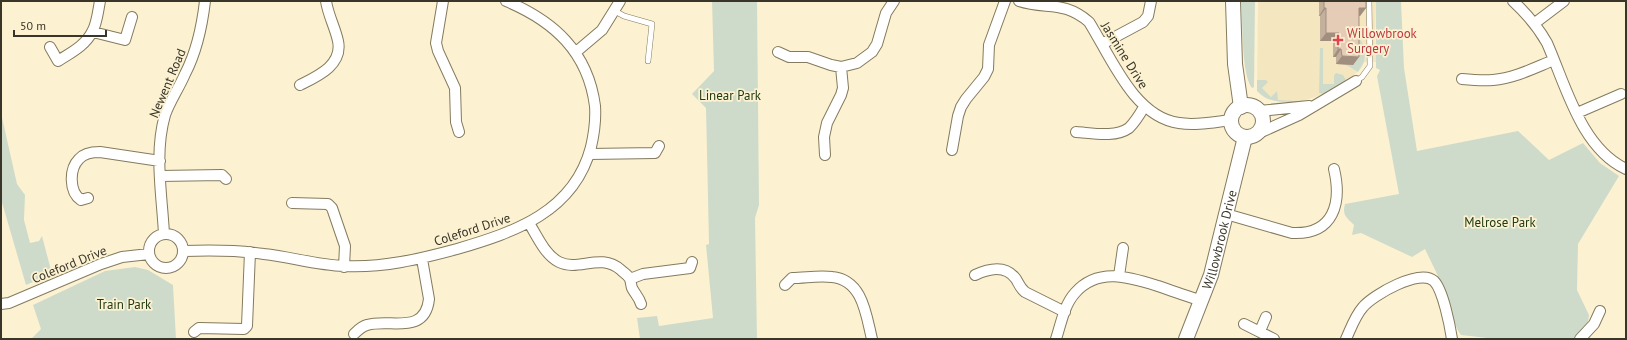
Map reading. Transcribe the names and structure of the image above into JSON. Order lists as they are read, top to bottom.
{
  "streets": {
    "street": [
      "Jasmine Drive",
      "Newent Road",
      "Coleford Drive",
      "Willowbrook Drive"
    ]
  },
  "crossings": [
    ["Jasmine Drive", "Willowbrook Drive"],
    ["Newent Road", "Coleford Drive"]
  ],
  "parks": ["Linear Park", "Melrose Park", "Train Park"],
  "places": {
    "health": ["Willowbrook Surgery"]
  },
  "scale_bar": "50 m"
}
